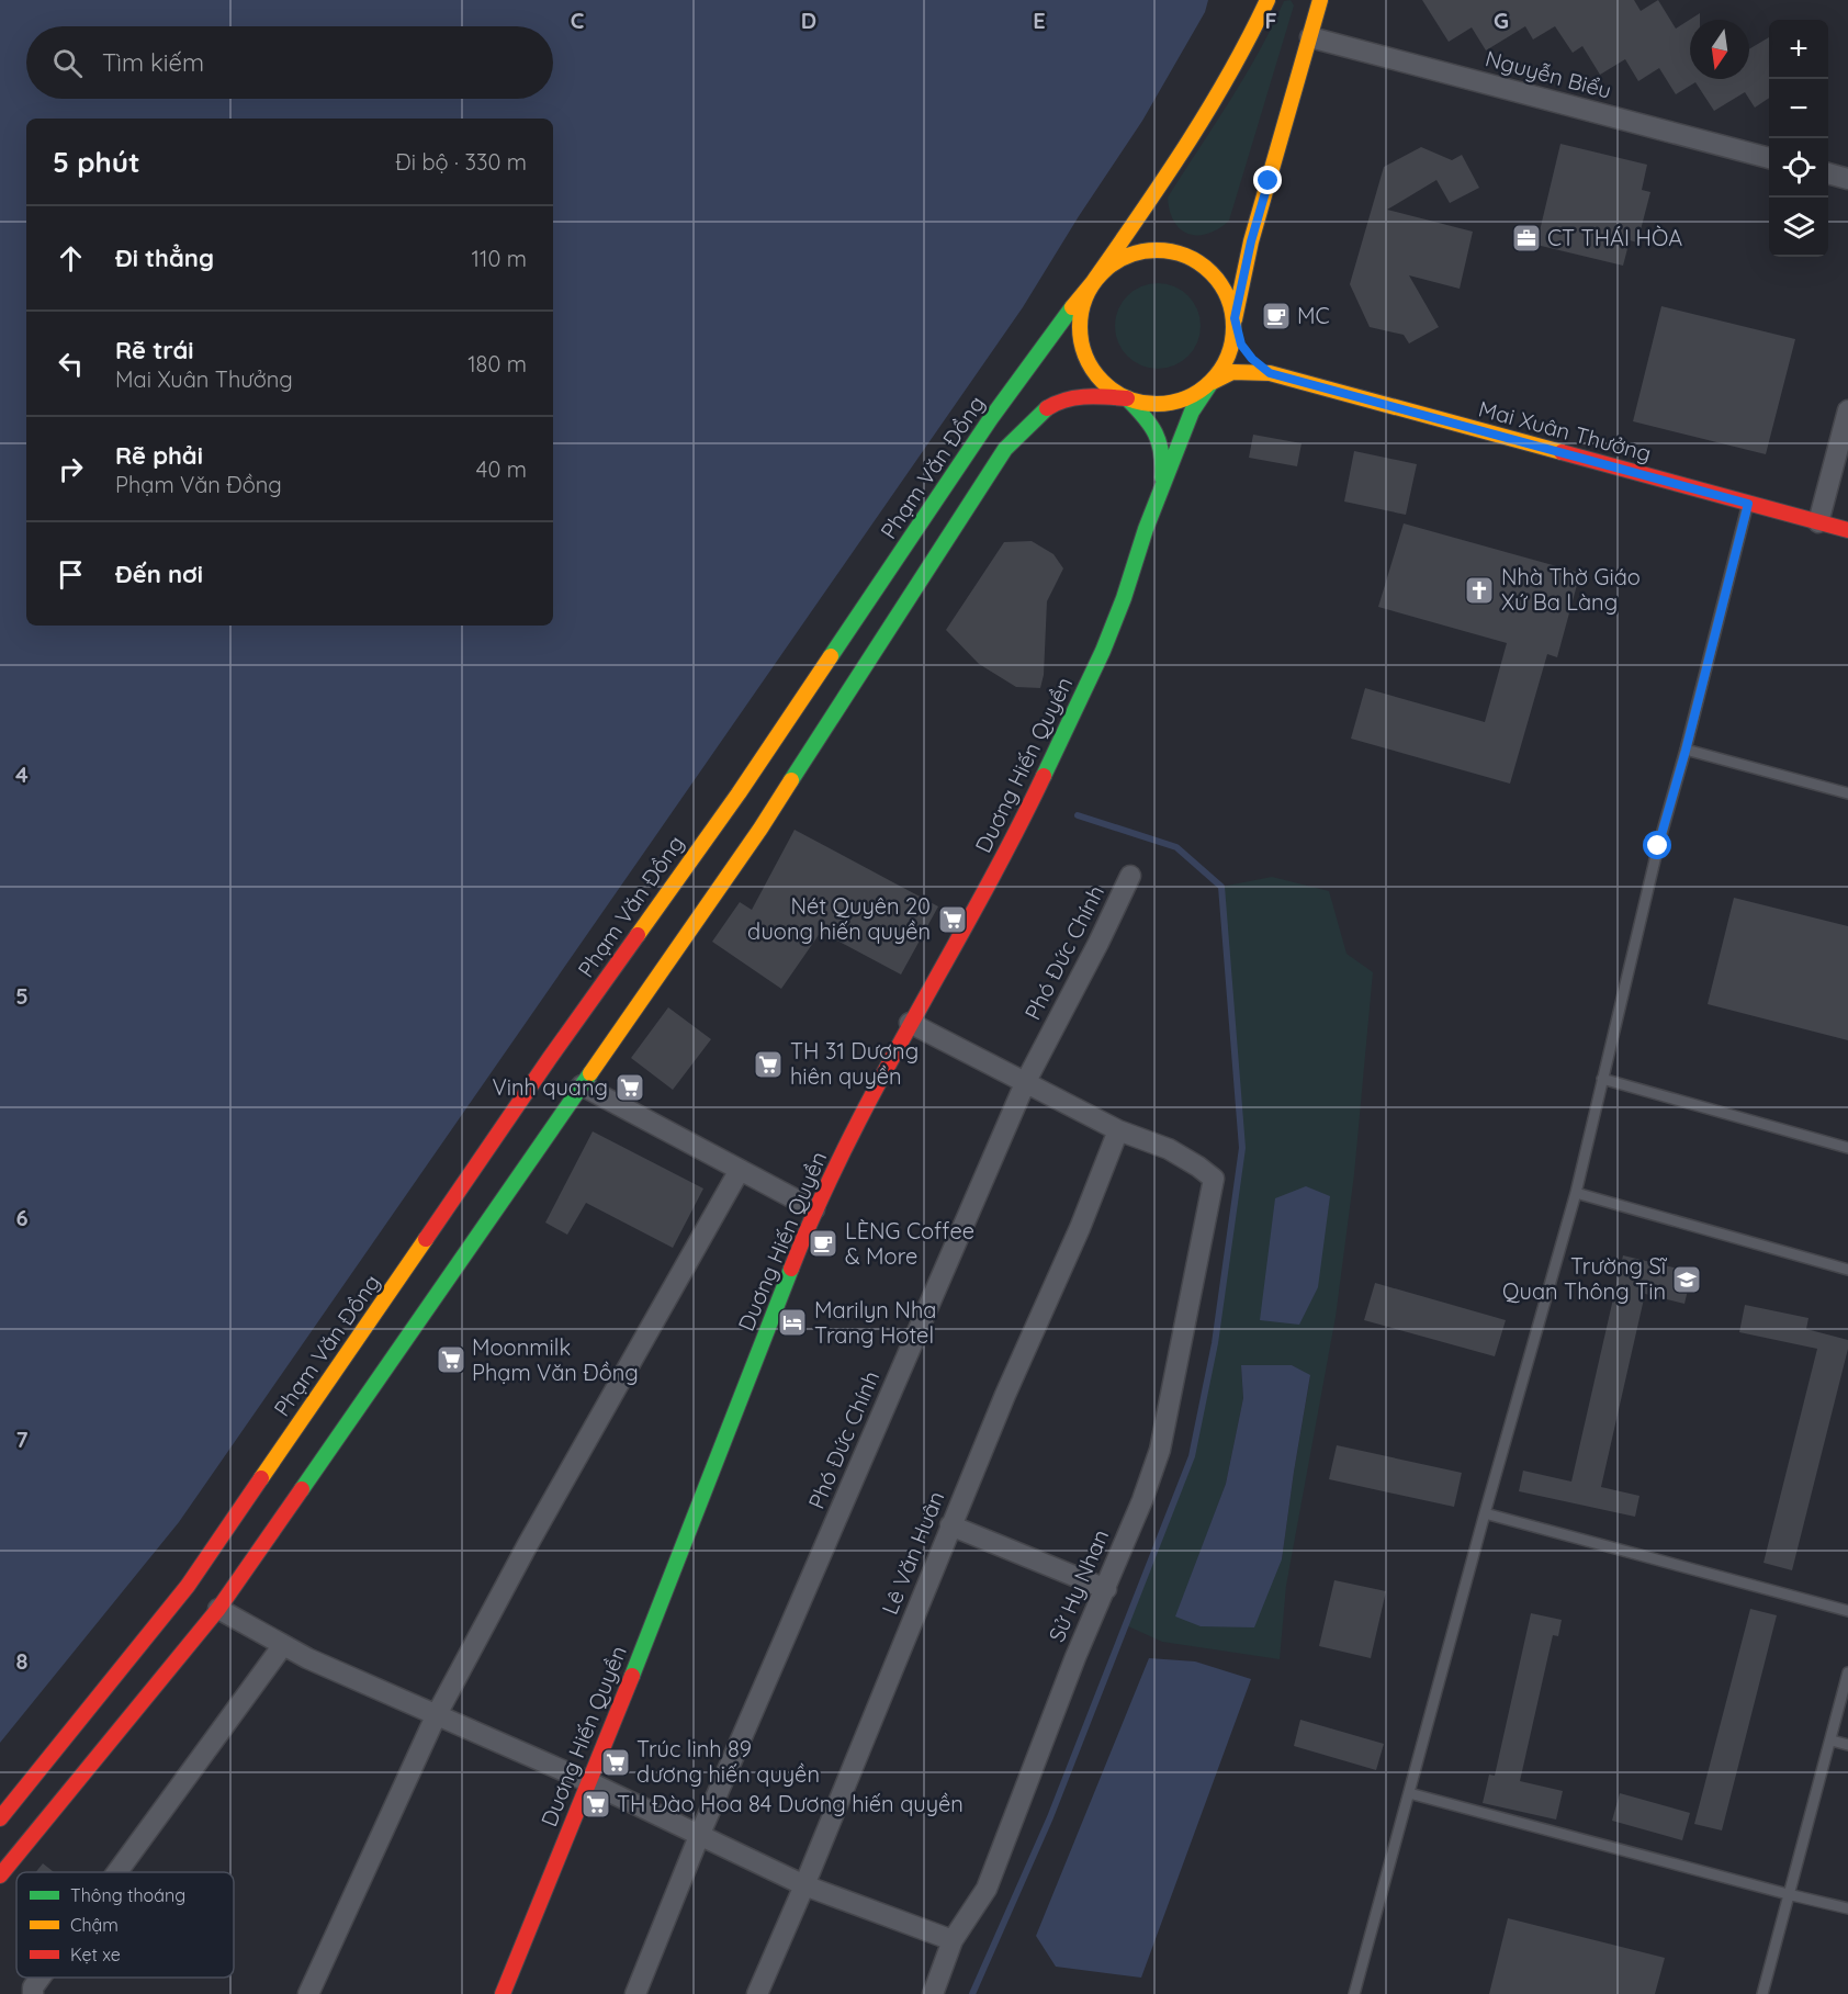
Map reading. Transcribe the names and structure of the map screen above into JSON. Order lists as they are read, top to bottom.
{
  "streets": {
    "main road": ["Mai Xuân Thưởng", "Phạm Văn Đồng", "Duơng Hiến Quyền"],
    "street": [
      "Nguyễn Biểu",
      "Phó Đức Chính",
      "Lê Văn Huân",
      "Sử Hy Nhan"
    ]
  },
  "crossings": [
    ["Mai Xuân Thưởng", "Phạm Văn Đồng"],
    ["Mai Xuân Thưởng", "Duơng Hiến Quyền"],
    ["Phạm Văn Đồng", "Duơng Hiến Quyền"],
    ["Lê Văn Huân", "Sử Hy Nhan"]
  ],
  "places": {
    "office": ["CT THÁI HÒA"],
    "cafe": ["MC", "LÈNG Coffee & More"],
    "church": ["Nhà Thờ Giáo Xứ Ba Làng"],
    "supermarket": [
      "Nét Quyên 20 duong hiến quyền",
      "TH 31 Dương hiên quyền",
      "Vinh quang",
      "Moonmilk Phạm Văn Đồng",
      "Trúc linh 89 dương hiến quyền",
      "TH Đào Hoa 84 Dương hiến quyền"
    ],
    "school or university": ["Trường Sĩ Quan Thông Tin"],
    "hotel": ["Marilyn Nha Trang Hotel"]
  },
  "legend": ["Thông thoáng", "Chậm", "Kẹt xe"],
  "north": "bottom",
  "page": {
    "map_buttons": ["+", "−"],
    "search": "Tìm kiếm",
    "heading": ["5 phút", "Đi bộ · 330 m"],
    "list": [
      ["Đi thẳng", "110 m"],
      ["Rẽ trái", "Mai Xuân Thưởng", "180 m"],
      ["Rẽ phải", "Phạm Văn Đồng", "40 m"],
      "Đến nơi"
    ]
  },
  "grid": {
    "columns": [
      "C",
      "D",
      "E",
      "F",
      "G"
    ],
    "rows": [
      "4",
      "5",
      "6",
      "7",
      "8"
    ]
  }
}
